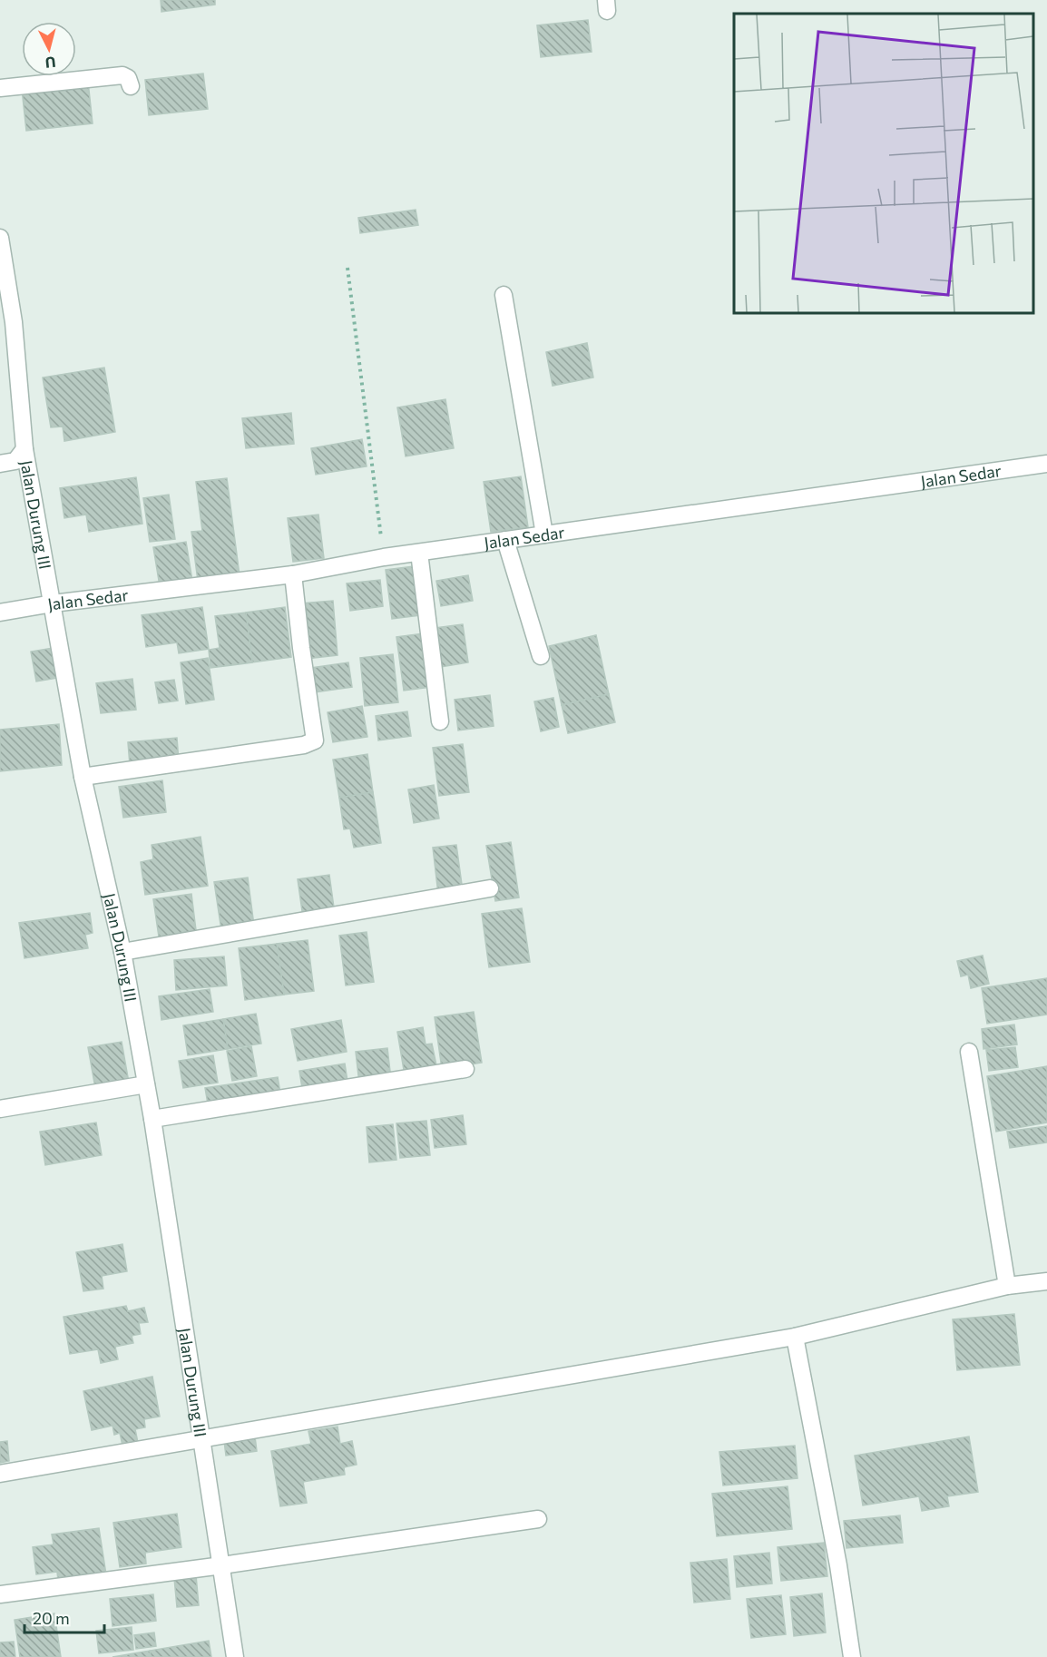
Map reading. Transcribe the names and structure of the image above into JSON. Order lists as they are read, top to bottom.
{
  "streets": {
    "street": ["Jalan Sedar", "Jalan Durung III"]
  },
  "crossings": [
    ["Jalan Sedar", "Jalan Durung III"]
  ],
  "scale_bar": "20 m",
  "north": "bottom"
}
